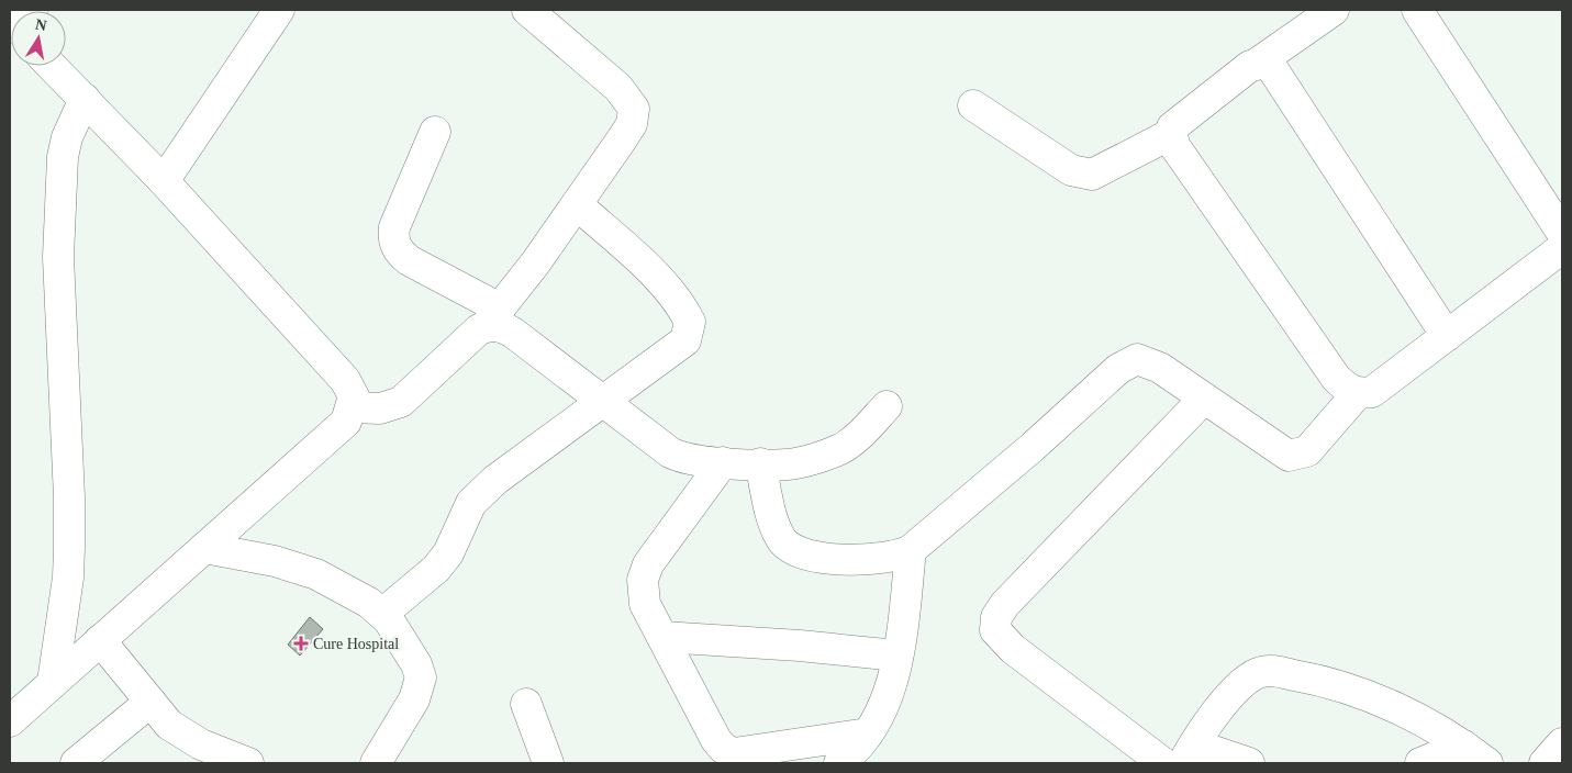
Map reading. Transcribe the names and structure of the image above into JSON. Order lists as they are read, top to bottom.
{
  "places": {
    "health": ["Cure Hospital"]
  },
  "north": "top"
}
